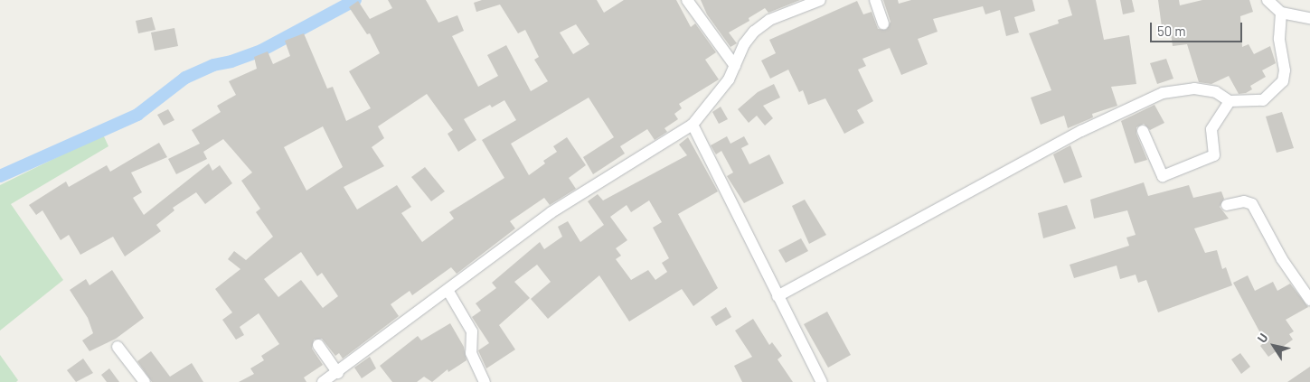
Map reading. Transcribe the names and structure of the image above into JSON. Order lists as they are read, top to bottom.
{
  "scale_bar": "50 m",
  "north": "top left"
}
